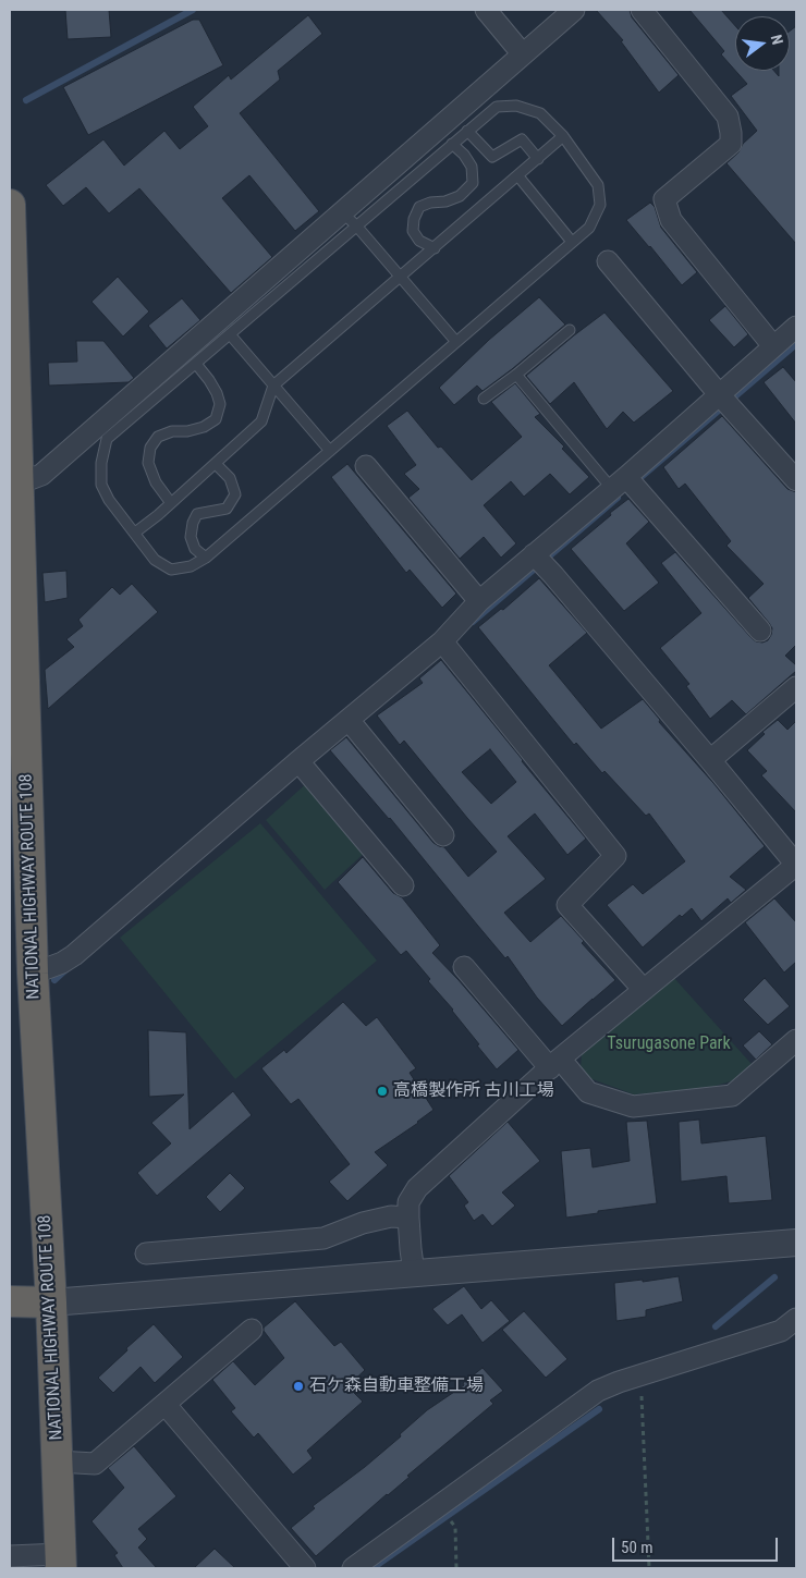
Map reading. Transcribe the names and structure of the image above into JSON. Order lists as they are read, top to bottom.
{
  "streets": {
    "highway": ["NATIONAL HIGHWAY ROUTE 108"]
  },
  "parks": ["Tsurugasone Park"],
  "places": ["高橋製作所 古川工場", "石ケ森自動車整備工場"],
  "scale_bar": "50 m",
  "north": "right"
}
